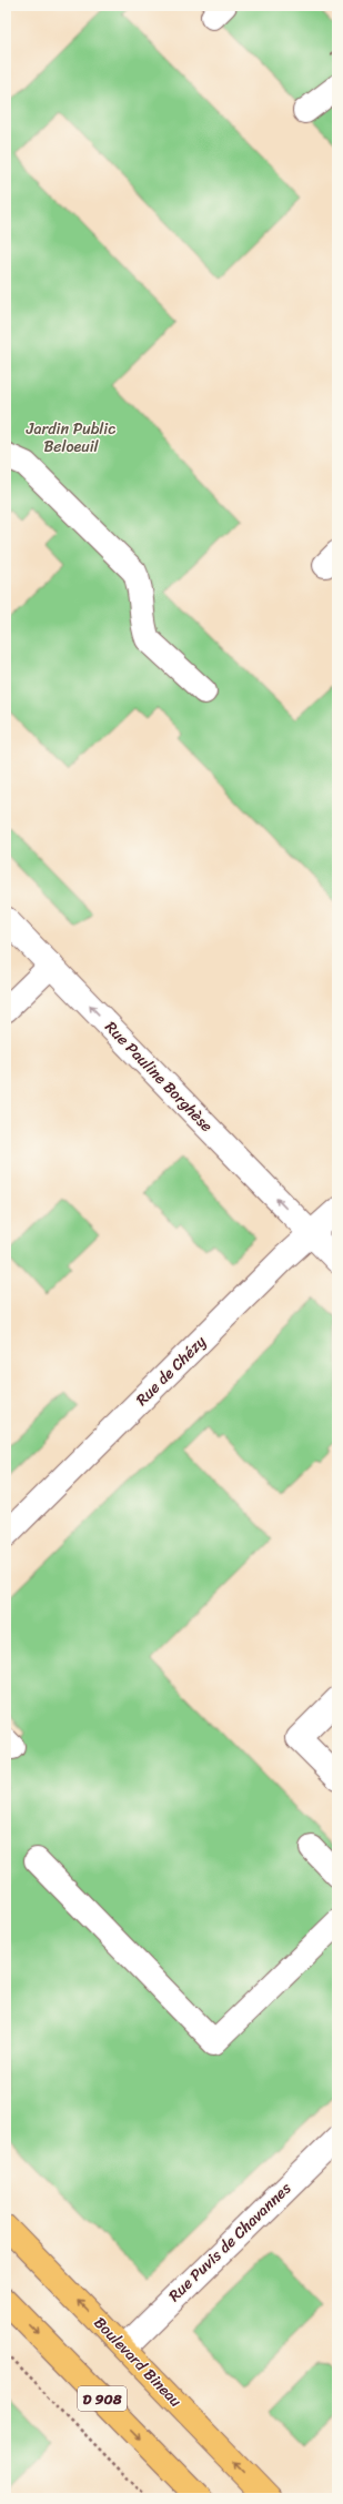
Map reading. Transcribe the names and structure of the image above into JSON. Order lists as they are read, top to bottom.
{
  "streets": {
    "main road": ["Boulevard Bineau", "D 908"],
    "street": ["Rue Pauline Borghèse", "Rue de Chézy", "Rue Puvis de Chavannes"]
  },
  "crossings": [
    ["Rue Pauline Borghèse", "Rue de Chézy"],
    ["Rue Puvis de Chavannes", "Boulevard Bineau"]
  ],
  "one_way": ["Rue Pauline Borghèse"],
  "parks": ["Jardin Public Beloeuil"]
}
